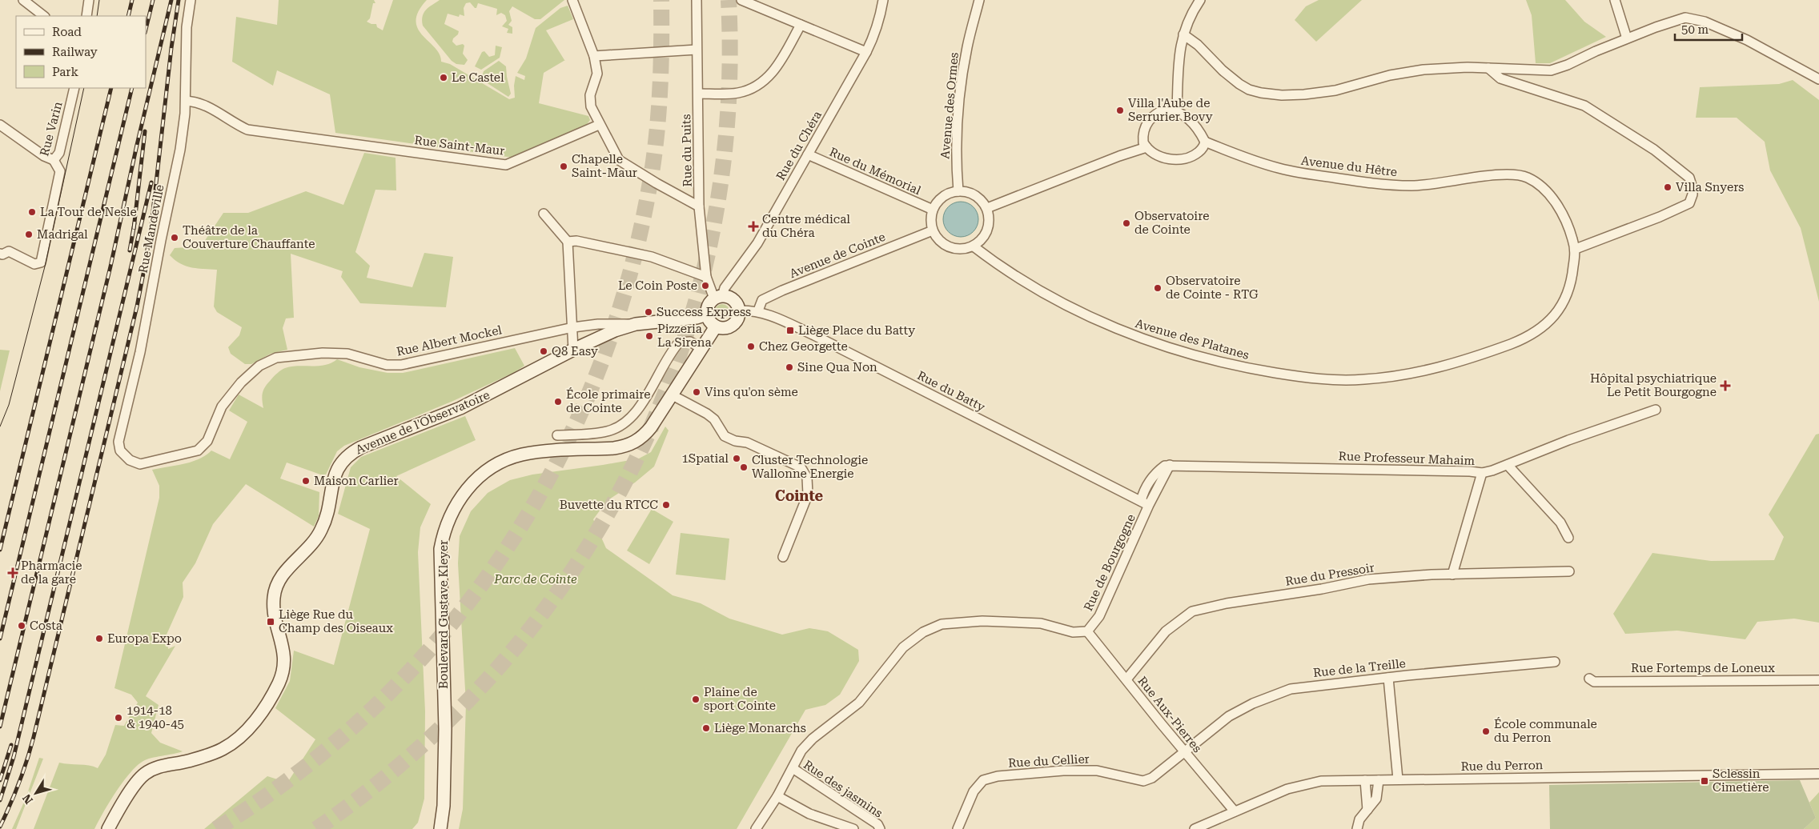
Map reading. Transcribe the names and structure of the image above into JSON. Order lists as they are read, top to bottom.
{
  "streets": {
    "street": [
      "Avenue des Ormes",
      "Rue Varin",
      "Rue Saint-Maur",
      "Rue du Chéra",
      "Rue du Puits",
      "Avenue du Hêtre",
      "Rue du Mémorial",
      "Rue Mandeville",
      "Avenue de Cointe",
      "Avenue des Platanes",
      "Rue Albert Mockel",
      "Rue du Batty",
      "Avenue de l'Observatoire",
      "Rue Professeur Mahaim",
      "Rue de Bourgogne",
      "Rue du Pressoir",
      "Boulevard Gustave Kleyer",
      "Rue de la Treille",
      "Rue Fortemps de Loneux",
      "Rue Aux-Pierres",
      "Rue du Cellier",
      "Rue du Perron",
      "Rue des jasmins"
    ]
  },
  "crossings": [
    ["Avenue des Ormes", "Rue du Mémorial"],
    ["Avenue des Ormes", "Avenue de Cointe"],
    ["Avenue des Ormes", "Avenue des Platanes"],
    ["Rue Saint-Maur", "Rue Mandeville"],
    ["Rue du Chéra", "Rue du Puits"],
    ["Rue du Chéra", "Rue du Mémorial"],
    ["Rue du Chéra", "Rue du Batty"],
    ["Rue du Chéra", "Avenue de l'Observatoire"],
    ["Rue du Chéra", "Boulevard Gustave Kleyer"],
    ["Rue du Puits", "Rue du Batty"],
    ["Rue du Puits", "Avenue de l'Observatoire"],
    ["Rue du Puits", "Boulevard Gustave Kleyer"],
    ["Avenue du Hêtre", "Avenue des Platanes"],
    ["Rue du Mémorial", "Avenue de Cointe"],
    ["Rue du Mémorial", "Avenue des Platanes"],
    ["Rue Mandeville", "Rue Albert Mockel"],
    ["Avenue de Cointe", "Avenue des Platanes"],
    ["Avenue de Cointe", "Rue du Batty"],
    ["Rue Albert Mockel", "Avenue de l'Observatoire"],
    ["Rue du Batty", "Avenue de l'Observatoire"],
    ["Rue du Batty", "Rue Professeur Mahaim"],
    ["Rue du Batty", "Rue de Bourgogne"],
    ["Rue du Batty", "Boulevard Gustave Kleyer"],
    ["Avenue de l'Observatoire", "Boulevard Gustave Kleyer"],
    ["Rue Professeur Mahaim", "Rue de Bourgogne"],
    ["Rue de Bourgogne", "Rue Aux-Pierres"],
    ["Rue du Pressoir", "Rue Aux-Pierres"],
    ["Rue de la Treille", "Rue Aux-Pierres"],
    ["Rue de la Treille", "Rue du Cellier"],
    ["Rue Aux-Pierres", "Rue du Cellier"],
    ["Rue Aux-Pierres", "Rue du Perron"]
  ],
  "districts": ["Cointe"],
  "parks": ["Parc de Cointe"],
  "places": {
    "other": [
      "Le Castel",
      "Villa l'Aube de Serrurier Bovy",
      "Chapelle Saint-Maur",
      "Villa Snyers",
      "La Tour de Nesle",
      "Observatoire de Cointe",
      "Madrigal",
      "Théâtre de la Couverture Chauffante",
      "Le Coin Poste",
      "Observatoire de Cointe - RTG",
      "Success Express",
      "Pizzeria La Sirena",
      "Chez Georgette",
      "Q8 Easy",
      "Sine Qua Non",
      "Vins qu'on sème",
      "École primaire de Cointe",
      "1Spatial",
      "Cluster Technologie Wallonne Energie",
      "Maison Carlier",
      "Buvette du RTCC",
      "Costa",
      "Europa Expo",
      "Plaine de sport Cointe",
      "1914-18 & 1940-45",
      "Liège Monarchs",
      "École communale du Perron"
    ],
    "health": ["Centre médical du Chéra", "Hôpital psychiatrique Le Petit Bourgogne", "Pharmacie de la gare"],
    "transit": ["Liège Place du Batty", "Liège Rue du Champ des Oiseaux", "Sclessin Cimetière"]
  },
  "legend": ["Road", "Railway", "Park"],
  "scale_bar": "50 m",
  "north": "bottom left"
}
